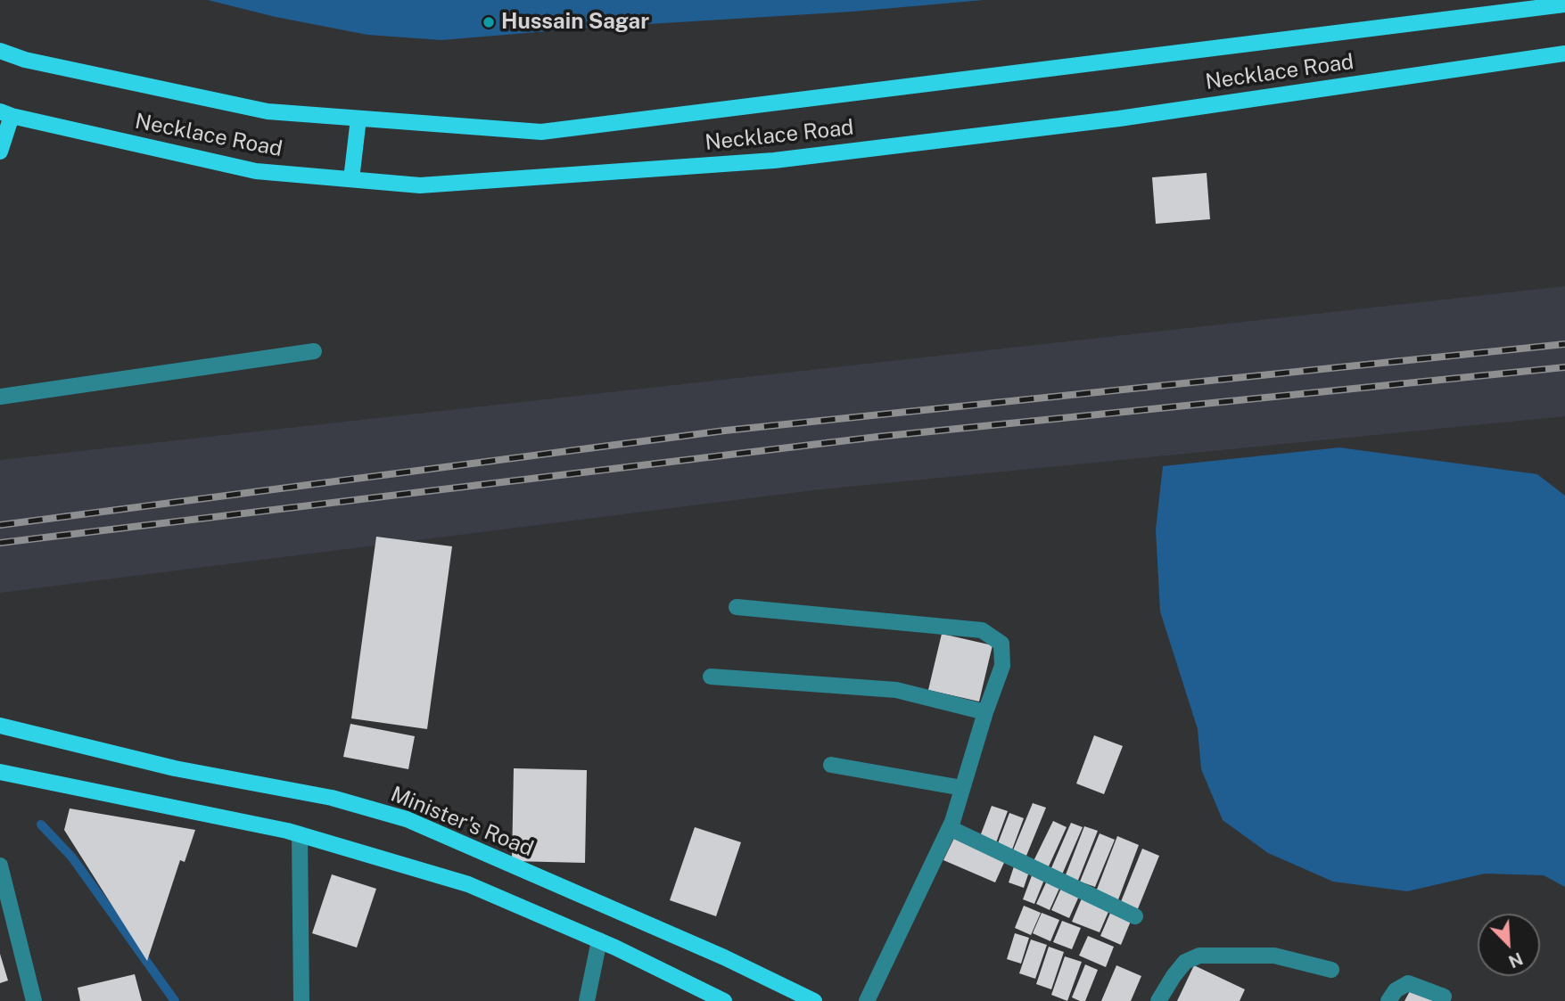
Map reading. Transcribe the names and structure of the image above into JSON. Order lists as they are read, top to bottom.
{
  "streets": {
    "main road": ["Necklace Road", "Minister's Road"]
  },
  "places": ["Hussain Sagar"],
  "north": "bottom right"
}
